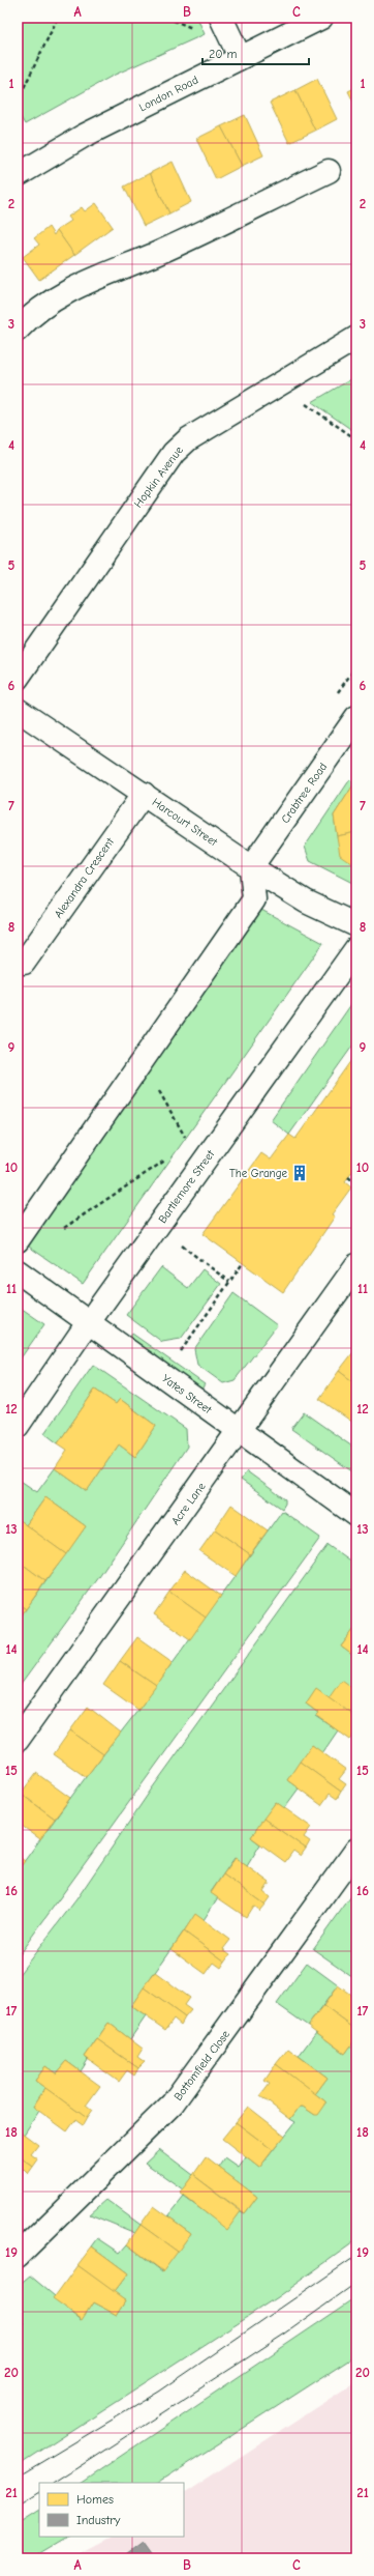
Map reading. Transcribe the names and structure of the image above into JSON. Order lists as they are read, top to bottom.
{
  "streets": {
    "street": [
      "London Road",
      "Hopkin Avenue",
      "Crabtree Road",
      "Harcourt Street",
      "Alexandra Crescent",
      "Bartlemore Street",
      "Yates Street",
      "Acre Lane",
      "Bottomfield Close"
    ]
  },
  "crossings": [
    ["Crabtree Road", "Harcourt Street"],
    ["Harcourt Street", "Alexandra Crescent"],
    ["Bartlemore Street", "Yates Street"],
    ["Yates Street", "Acre Lane"]
  ],
  "places": {
    "building": ["The Grange"]
  },
  "legend": ["Homes", "Industry"],
  "scale_bar": "20 m",
  "grid": {
    "columns": ["A", "B", "C"],
    "rows": [
      "1",
      "2",
      "3",
      "4",
      "5",
      "6",
      "7",
      "8",
      "9",
      "10",
      "11",
      "12",
      "13",
      "14",
      "15",
      "16",
      "17",
      "18",
      "19",
      "20",
      "21"
    ]
  }
}
